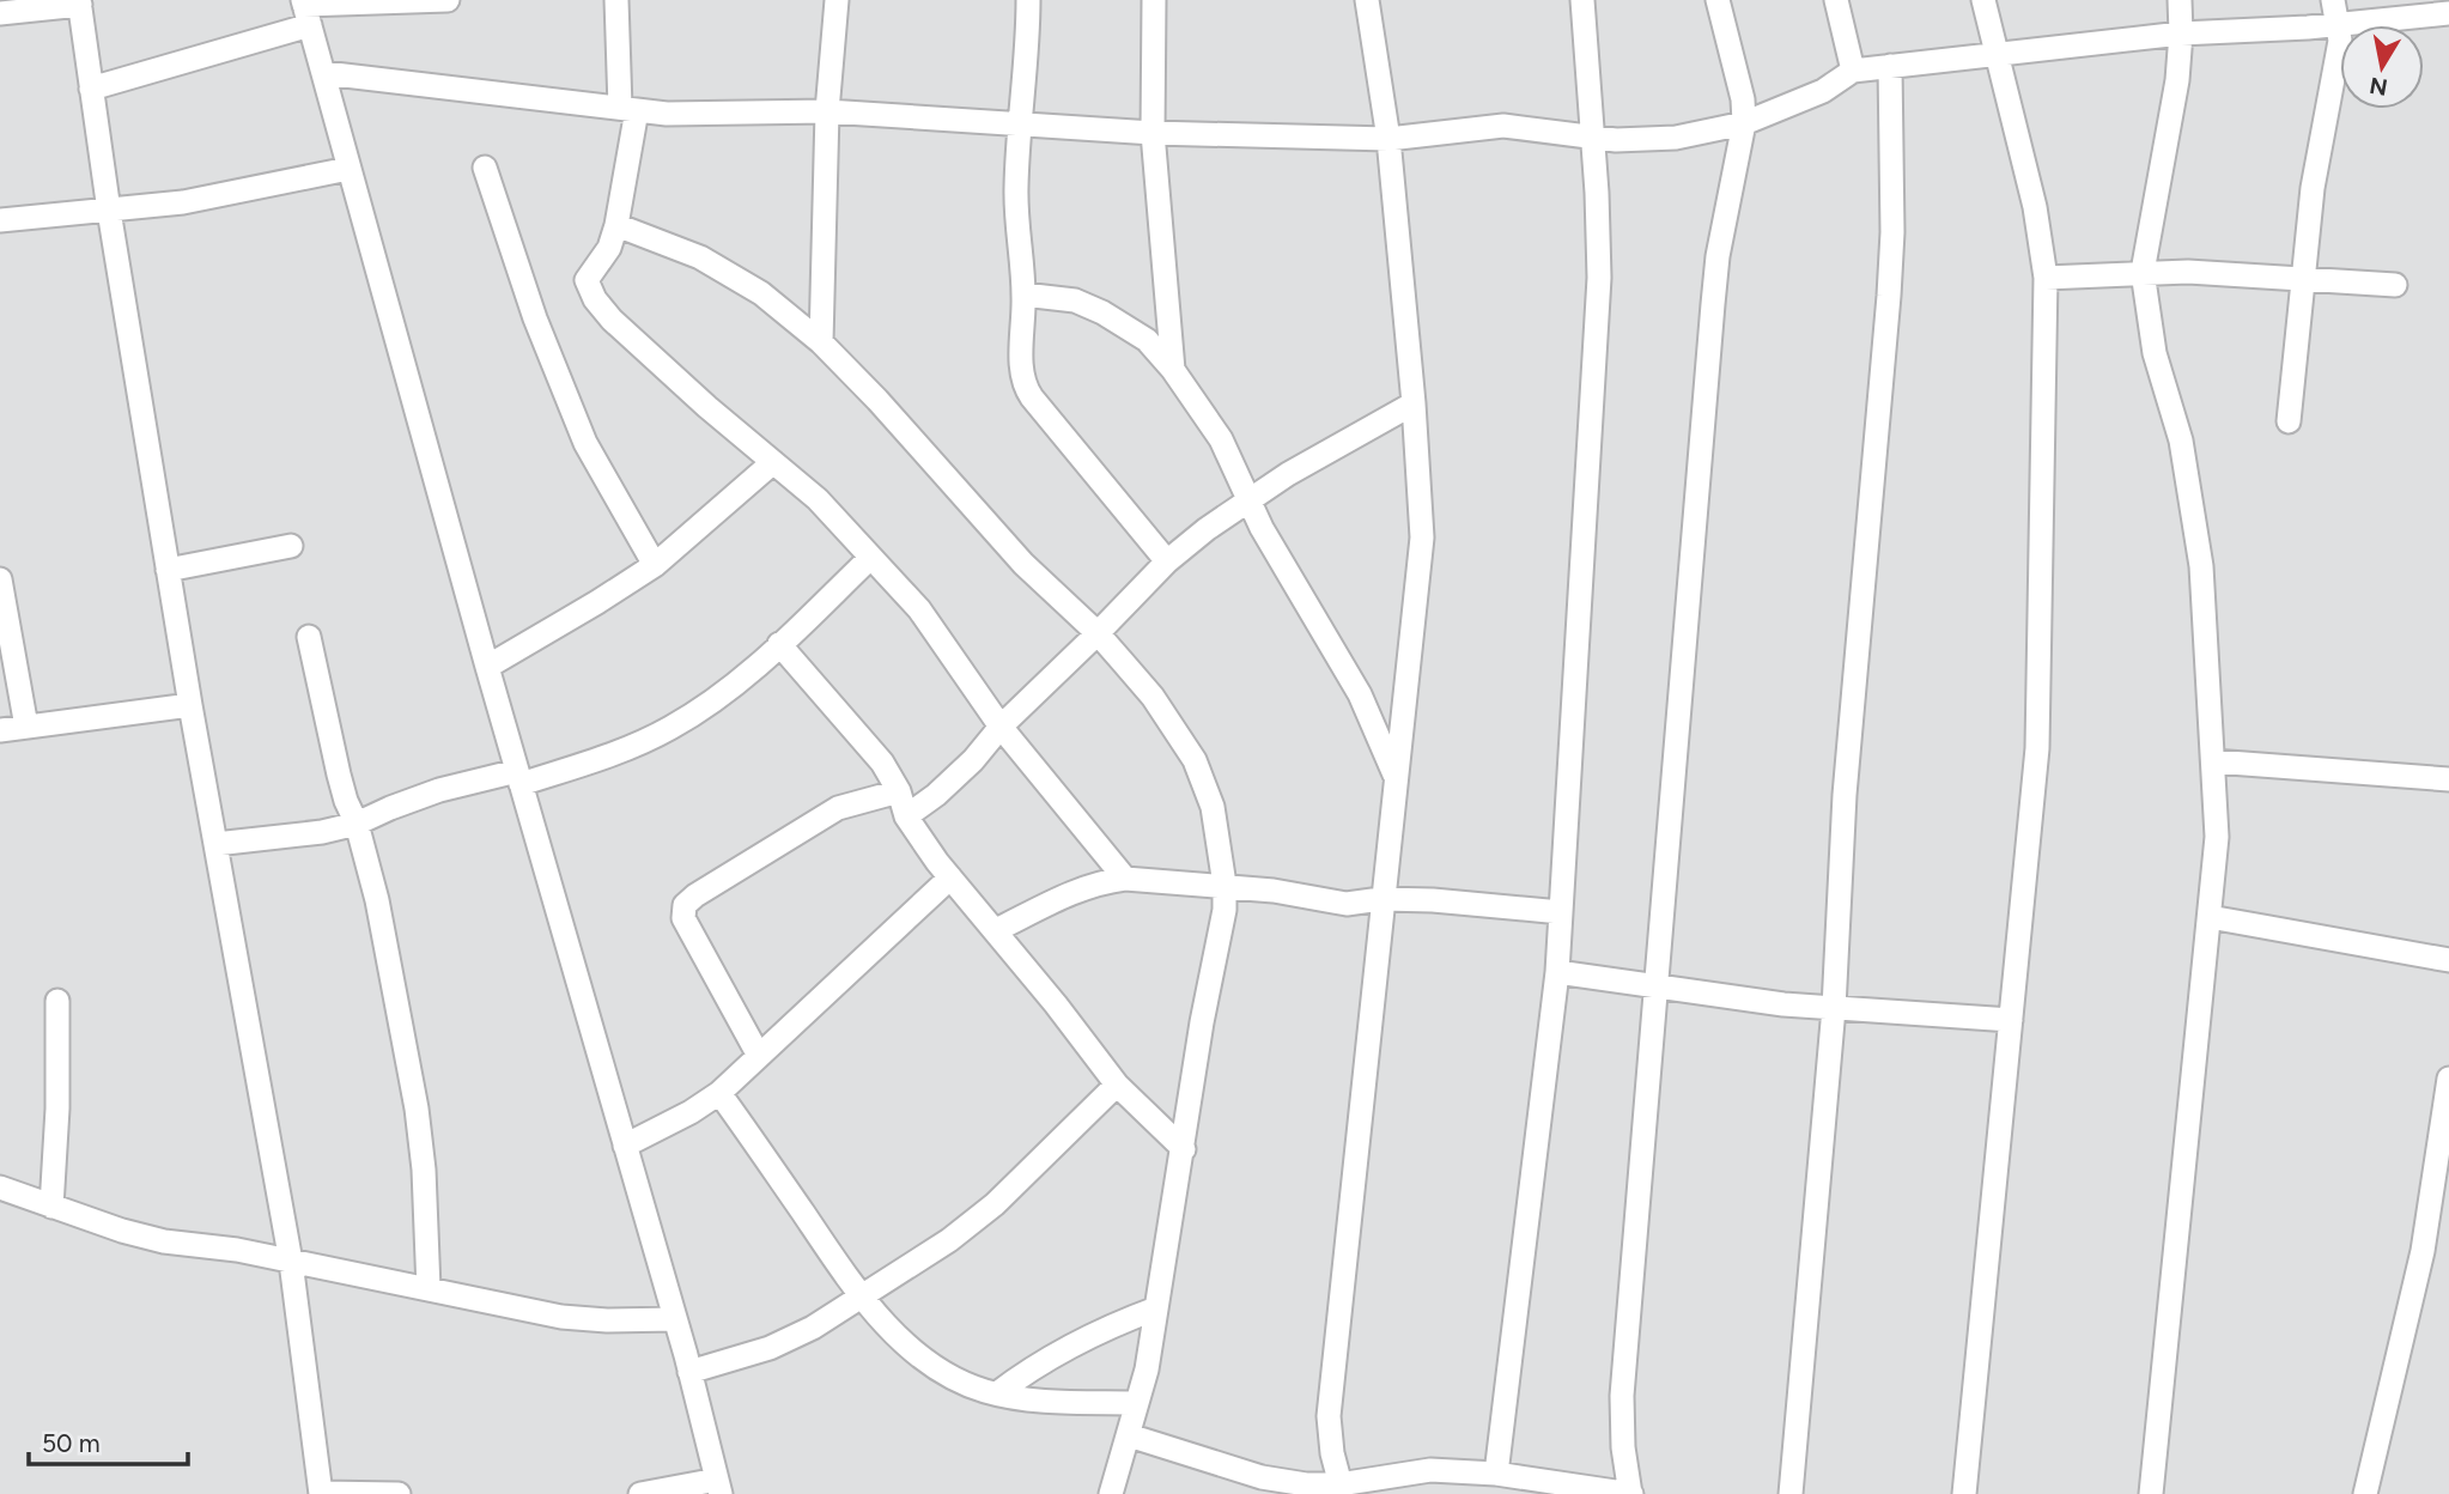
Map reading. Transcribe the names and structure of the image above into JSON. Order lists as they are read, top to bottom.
{
  "scale_bar": "50 m",
  "north": "bottom"
}
